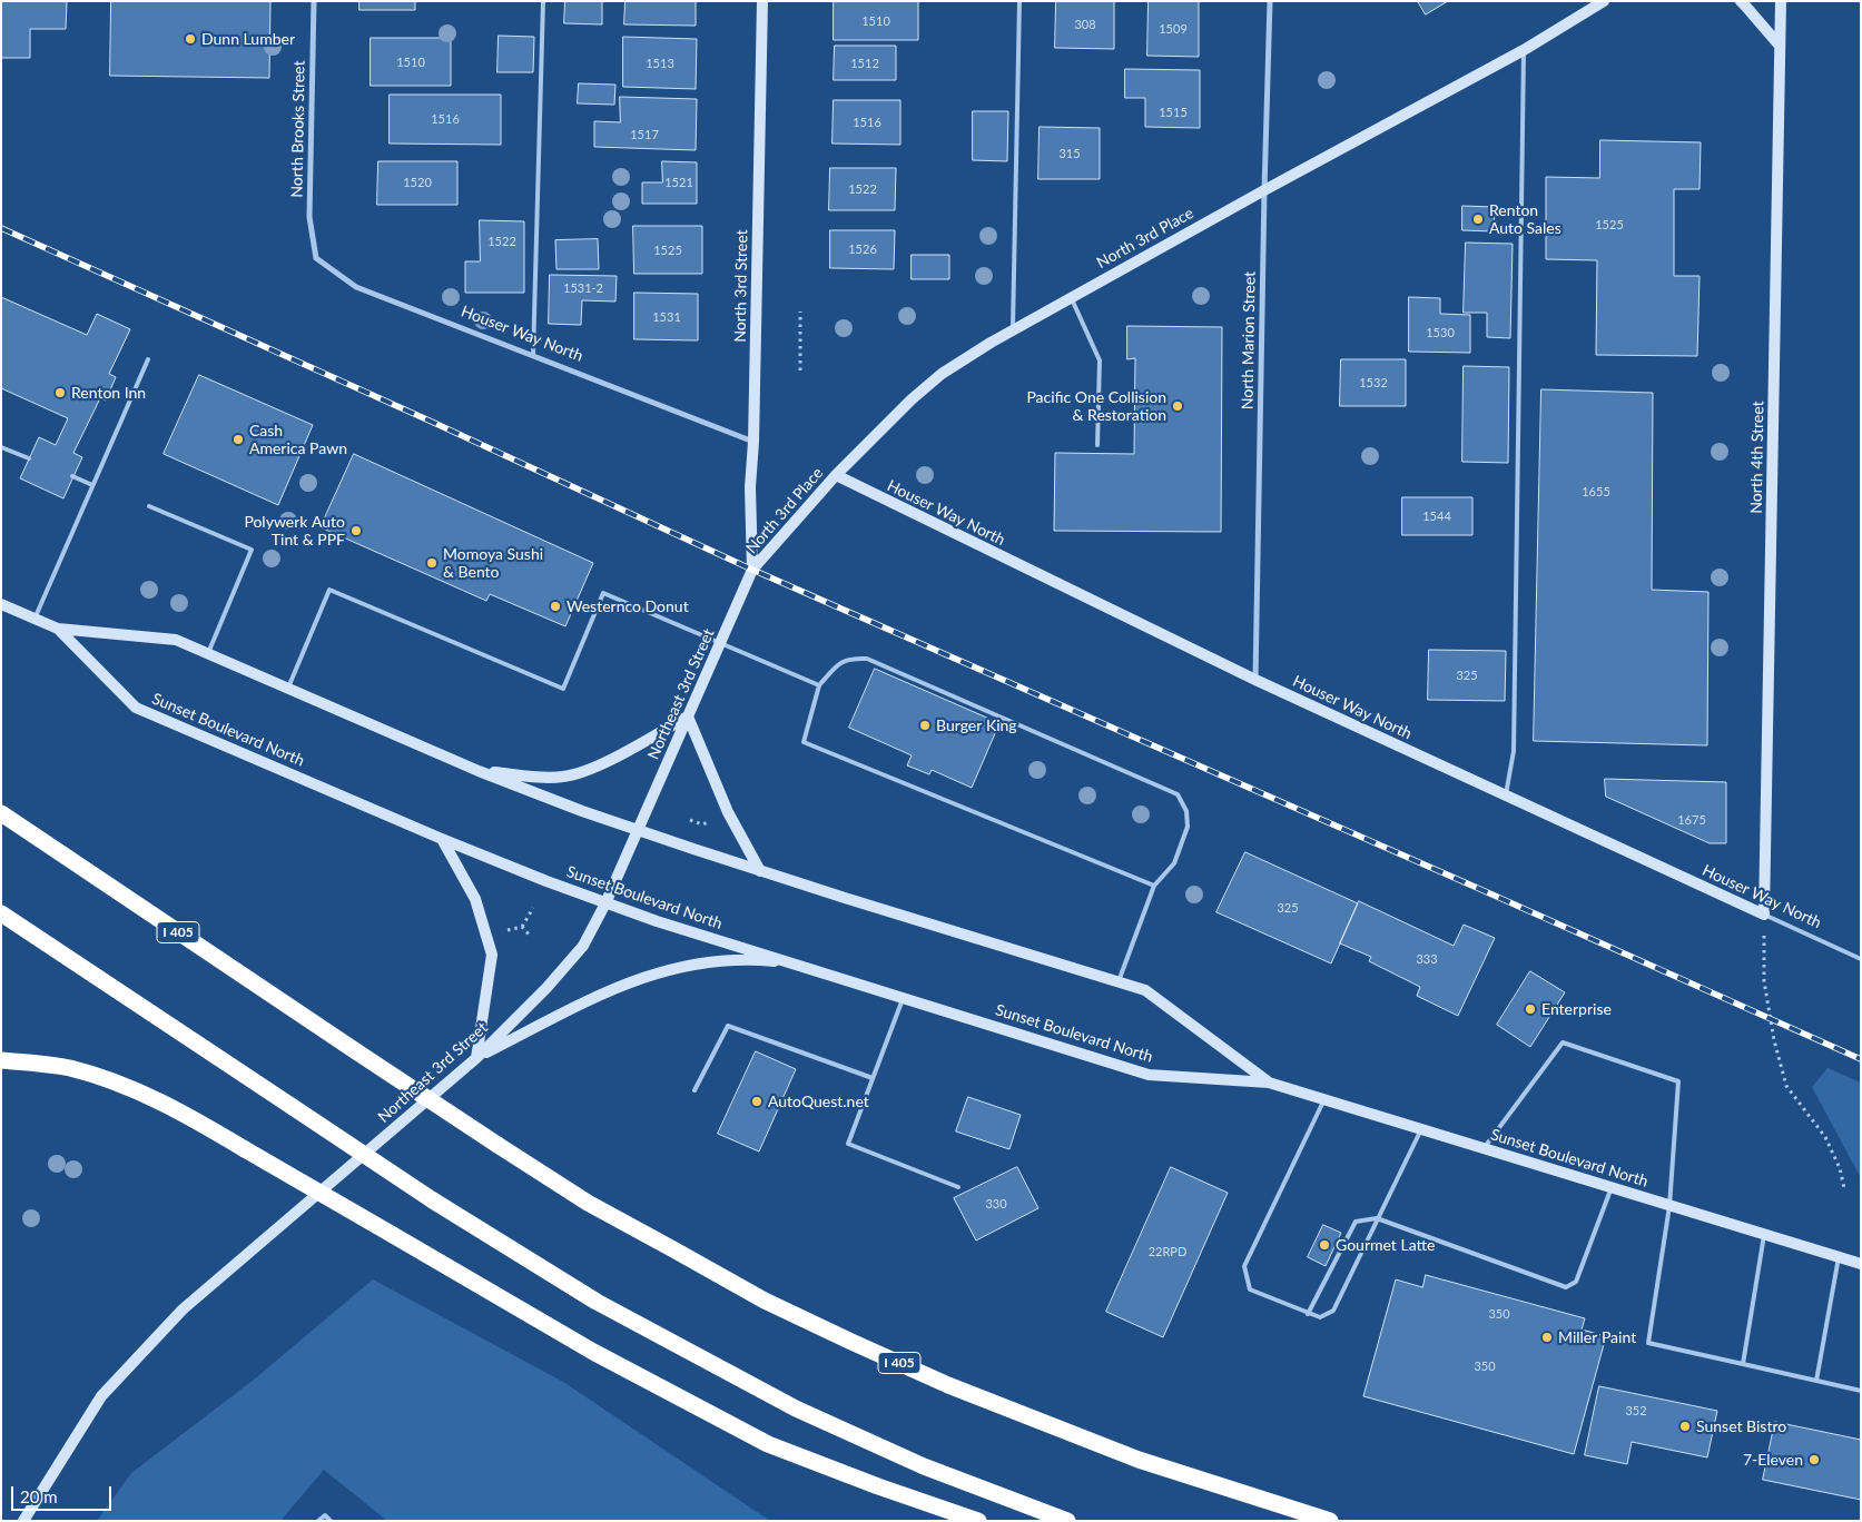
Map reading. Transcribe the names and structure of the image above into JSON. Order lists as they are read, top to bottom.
{
  "streets": {
    "highway": ["I 405"],
    "main road": [
      "North 3rd Place",
      "North 3rd Street",
      "Houser Way North",
      "North 4th Street",
      "Northeast 3rd Street",
      "Sunset Boulevard North"
    ],
    "street": ["North Brooks Street", "North Marion Street"]
  },
  "crossings": [
    ["North Brooks Street", "Houser Way North"],
    ["North 3rd Place", "North 3rd Street"],
    ["North 3rd Place", "Houser Way North"],
    ["North 3rd Place", "North Marion Street"],
    ["North 3rd Place", "Northeast 3rd Street"],
    ["North 3rd Street", "Houser Way North"],
    ["North 3rd Street", "Northeast 3rd Street"],
    ["Houser Way North", "North Marion Street"],
    ["Houser Way North", "North 4th Street"],
    ["Northeast 3rd Street", "Sunset Boulevard North"]
  ],
  "places": [
    "Dunn Lumber",
    "Renton Auto Sales",
    "Renton Inn",
    "Pacific One Collision & Restoration",
    "Cash America Pawn",
    "Polywerk Auto Tint & PPF",
    "Momoya Sushi & Bento",
    "Westernco Donut",
    "Burger King",
    "Enterprise",
    "AutoQuest.net",
    "Gourmet Latte",
    "Miller Paint",
    "Sunset Bistro",
    "7-Eleven"
  ],
  "house_numbers": [
    "1510",
    "308",
    "1509",
    "1510",
    "1513",
    "1512",
    "1515",
    "1516",
    "1516",
    "1517",
    "315",
    "1520",
    "1521",
    "1522",
    "1525",
    "1522",
    "1526",
    "1525",
    "1531-2",
    "1531",
    "1530",
    "1532",
    "1655",
    "1544",
    "325",
    "1675",
    "325",
    "333",
    "330",
    "22RPD",
    "350",
    "350",
    "352"
  ],
  "scale_bar": "20 m"
}
